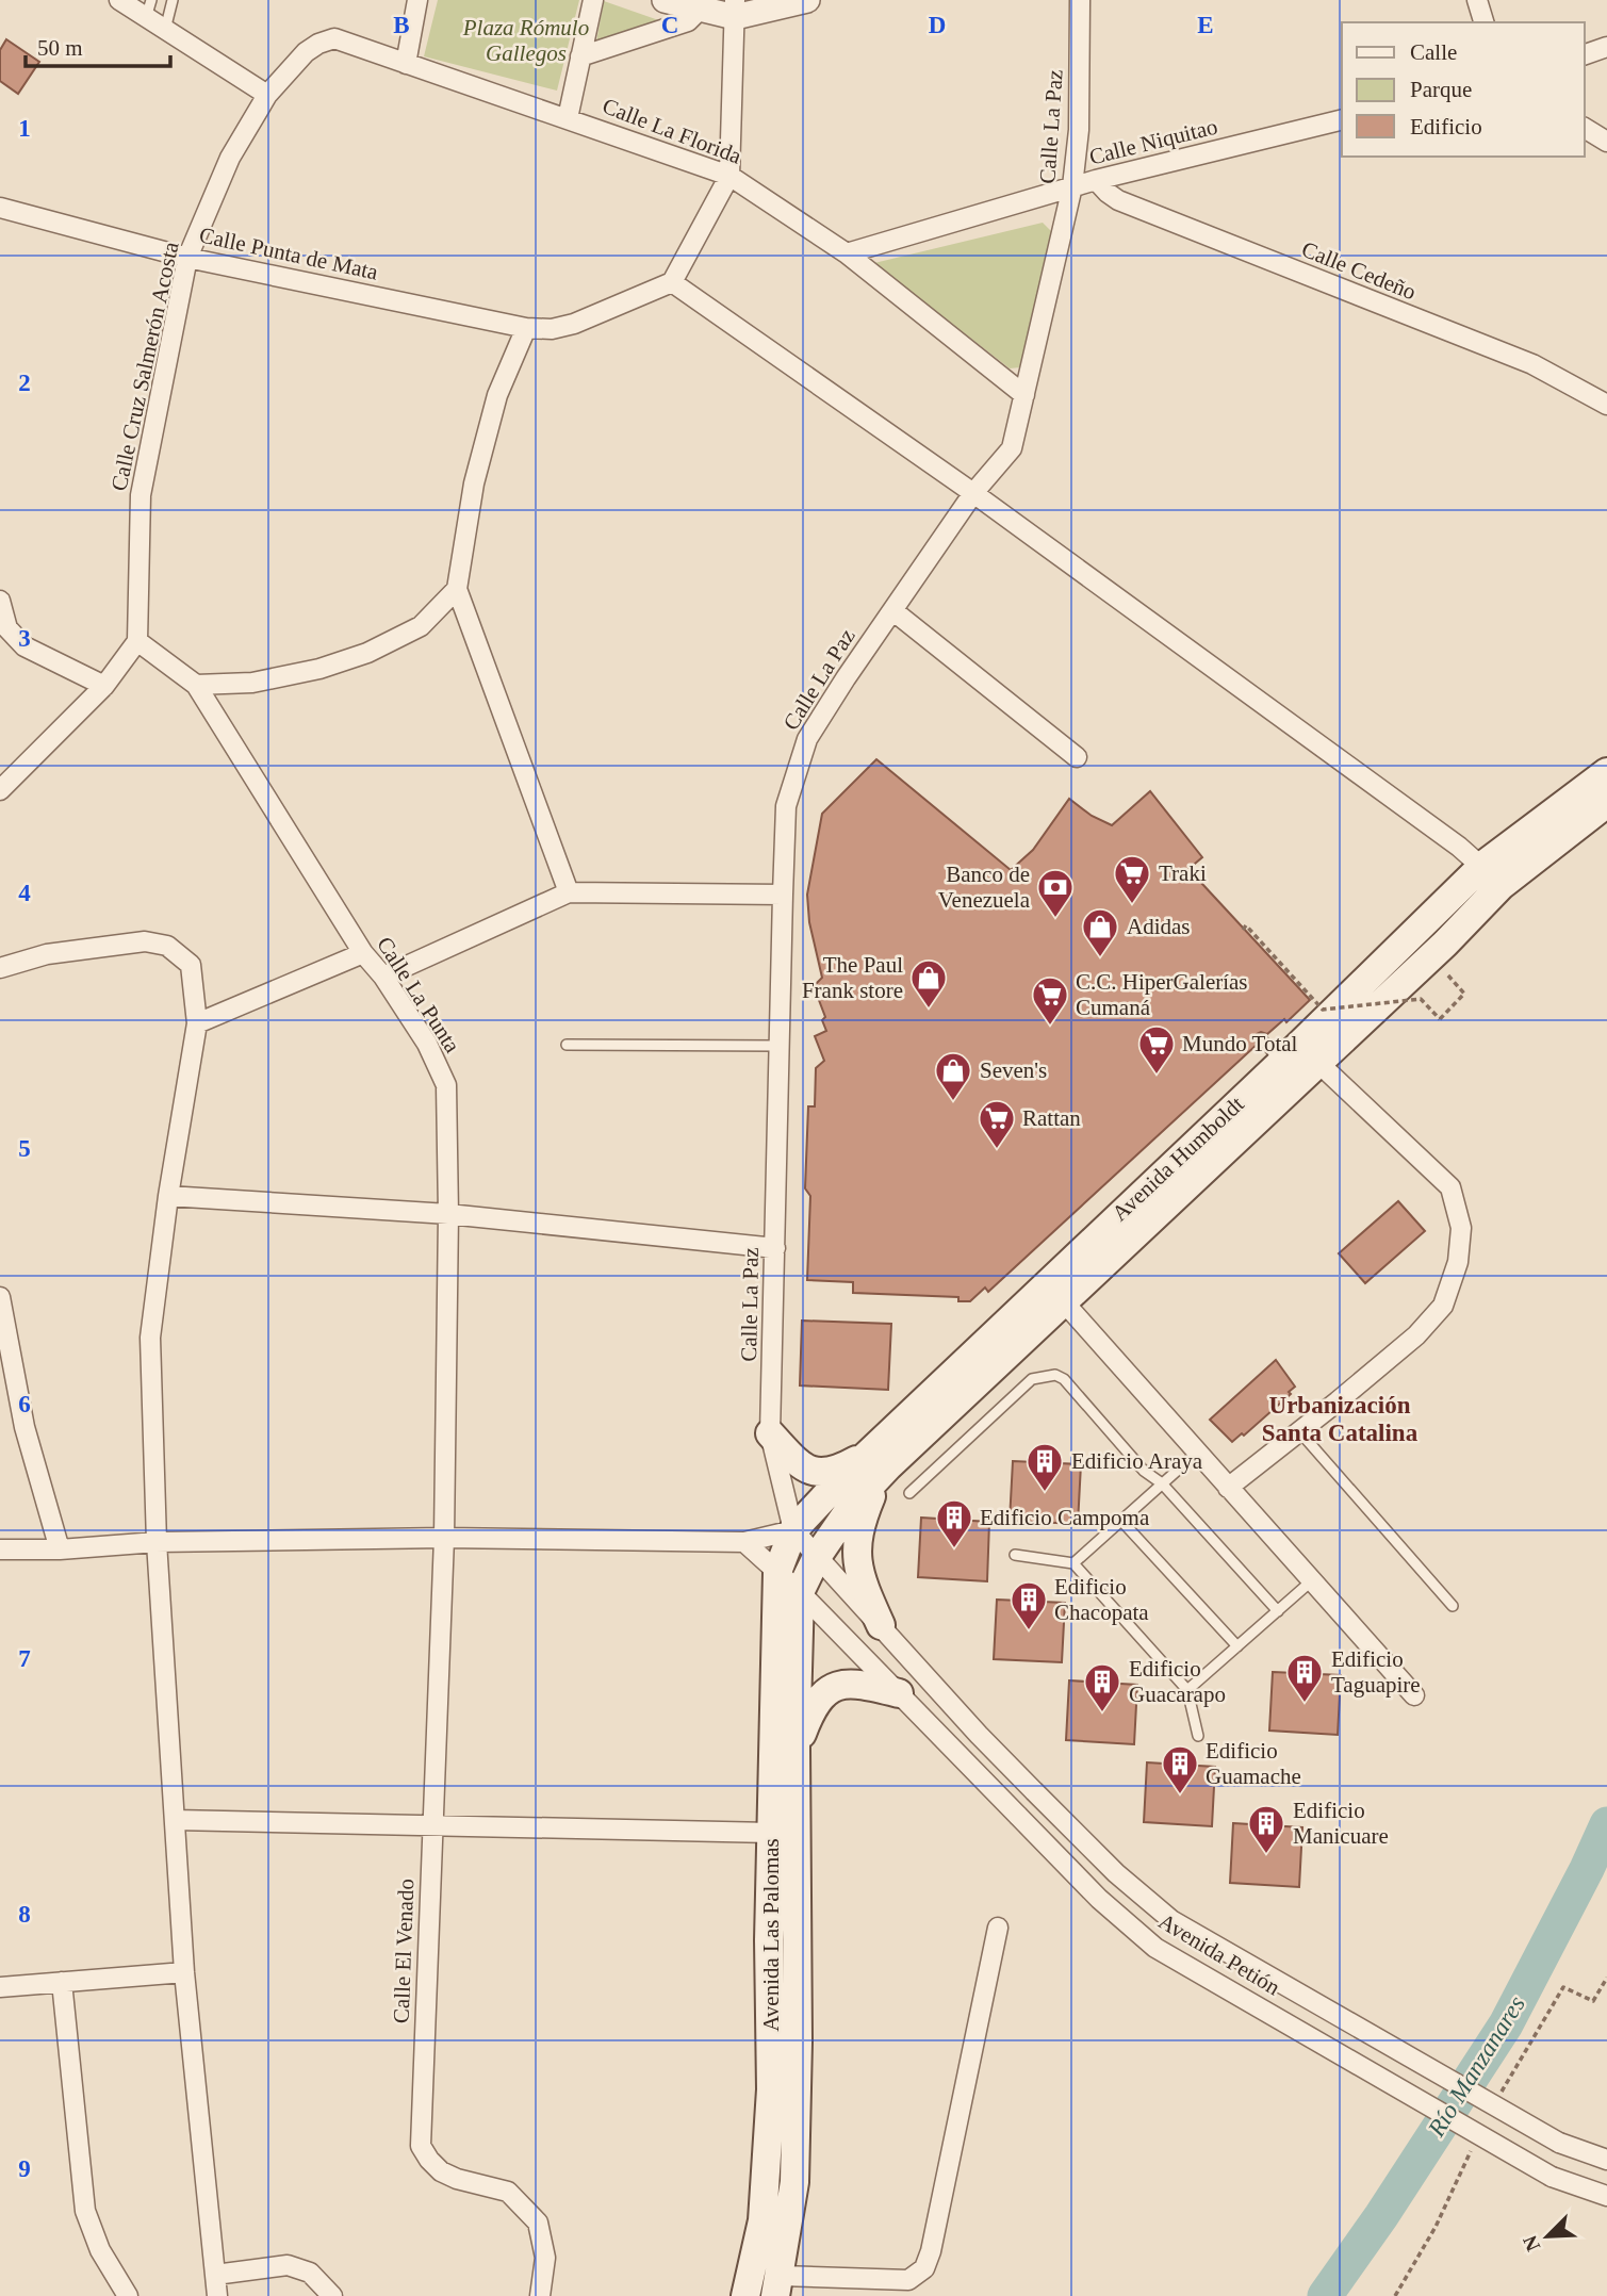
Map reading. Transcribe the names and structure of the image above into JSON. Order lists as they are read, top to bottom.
{
  "streets": {
    "main road": ["Avenida Humboldt", "Avenida Las Palomas"],
    "street": [
      "Calle La Paz",
      "Calle La Florida",
      "Calle Niquitao",
      "Calle Punta de Mata",
      "Calle Cedeño",
      "Calle Cruz Salmerón Acosta",
      "Calle La Punta",
      "Calle El Venado",
      "Avenida Petión"
    ]
  },
  "crossings": [
    ["Calle La Paz", "Calle La Florida"],
    ["Calle La Paz", "Calle Niquitao"],
    ["Calle La Paz", "Avenida Humboldt"],
    ["Calle La Paz", "Avenida Petión"],
    ["Calle La Florida", "Calle Niquitao"],
    ["Calle La Florida", "Calle Cruz Salmerón Acosta"],
    ["Calle Niquitao", "Calle Cedeño"],
    ["Calle Punta de Mata", "Calle Cruz Salmerón Acosta"],
    ["Calle Cruz Salmerón Acosta", "Calle La Punta"],
    ["Calle La Punta", "Calle El Venado"],
    ["Avenida Humboldt", "Avenida Las Palomas"],
    ["Avenida Humboldt", "Avenida Petión"],
    ["Avenida Las Palomas", "Avenida Petión"]
  ],
  "districts": ["Urbanización Santa Catalina"],
  "water": ["Río Manzanares"],
  "parks": ["Plaza Rómulo Gallegos"],
  "places": {
    "supermarket": [
      "Traki",
      "C.C. HiperGalerías Cumaná",
      "Mundo Total",
      "Rattan"
    ],
    "bank": ["Banco de Venezuela"],
    "shop": ["Adidas", "The Paul Frank store", "Seven's"],
    "building": [
      "Edificio Araya",
      "Edificio Campoma",
      "Edificio Chacopata",
      "Edificio Taguapire",
      "Edificio Guacarapo",
      "Edificio Guamache",
      "Edificio Manicuare"
    ]
  },
  "legend": ["Calle", "Parque", "Edificio"],
  "scale_bar": "50 m",
  "north": "bottom left",
  "grid": {
    "columns": [
      "B",
      "C",
      "D",
      "E"
    ],
    "rows": [
      "1",
      "2",
      "3",
      "4",
      "5",
      "6",
      "7",
      "8",
      "9"
    ]
  }
}
